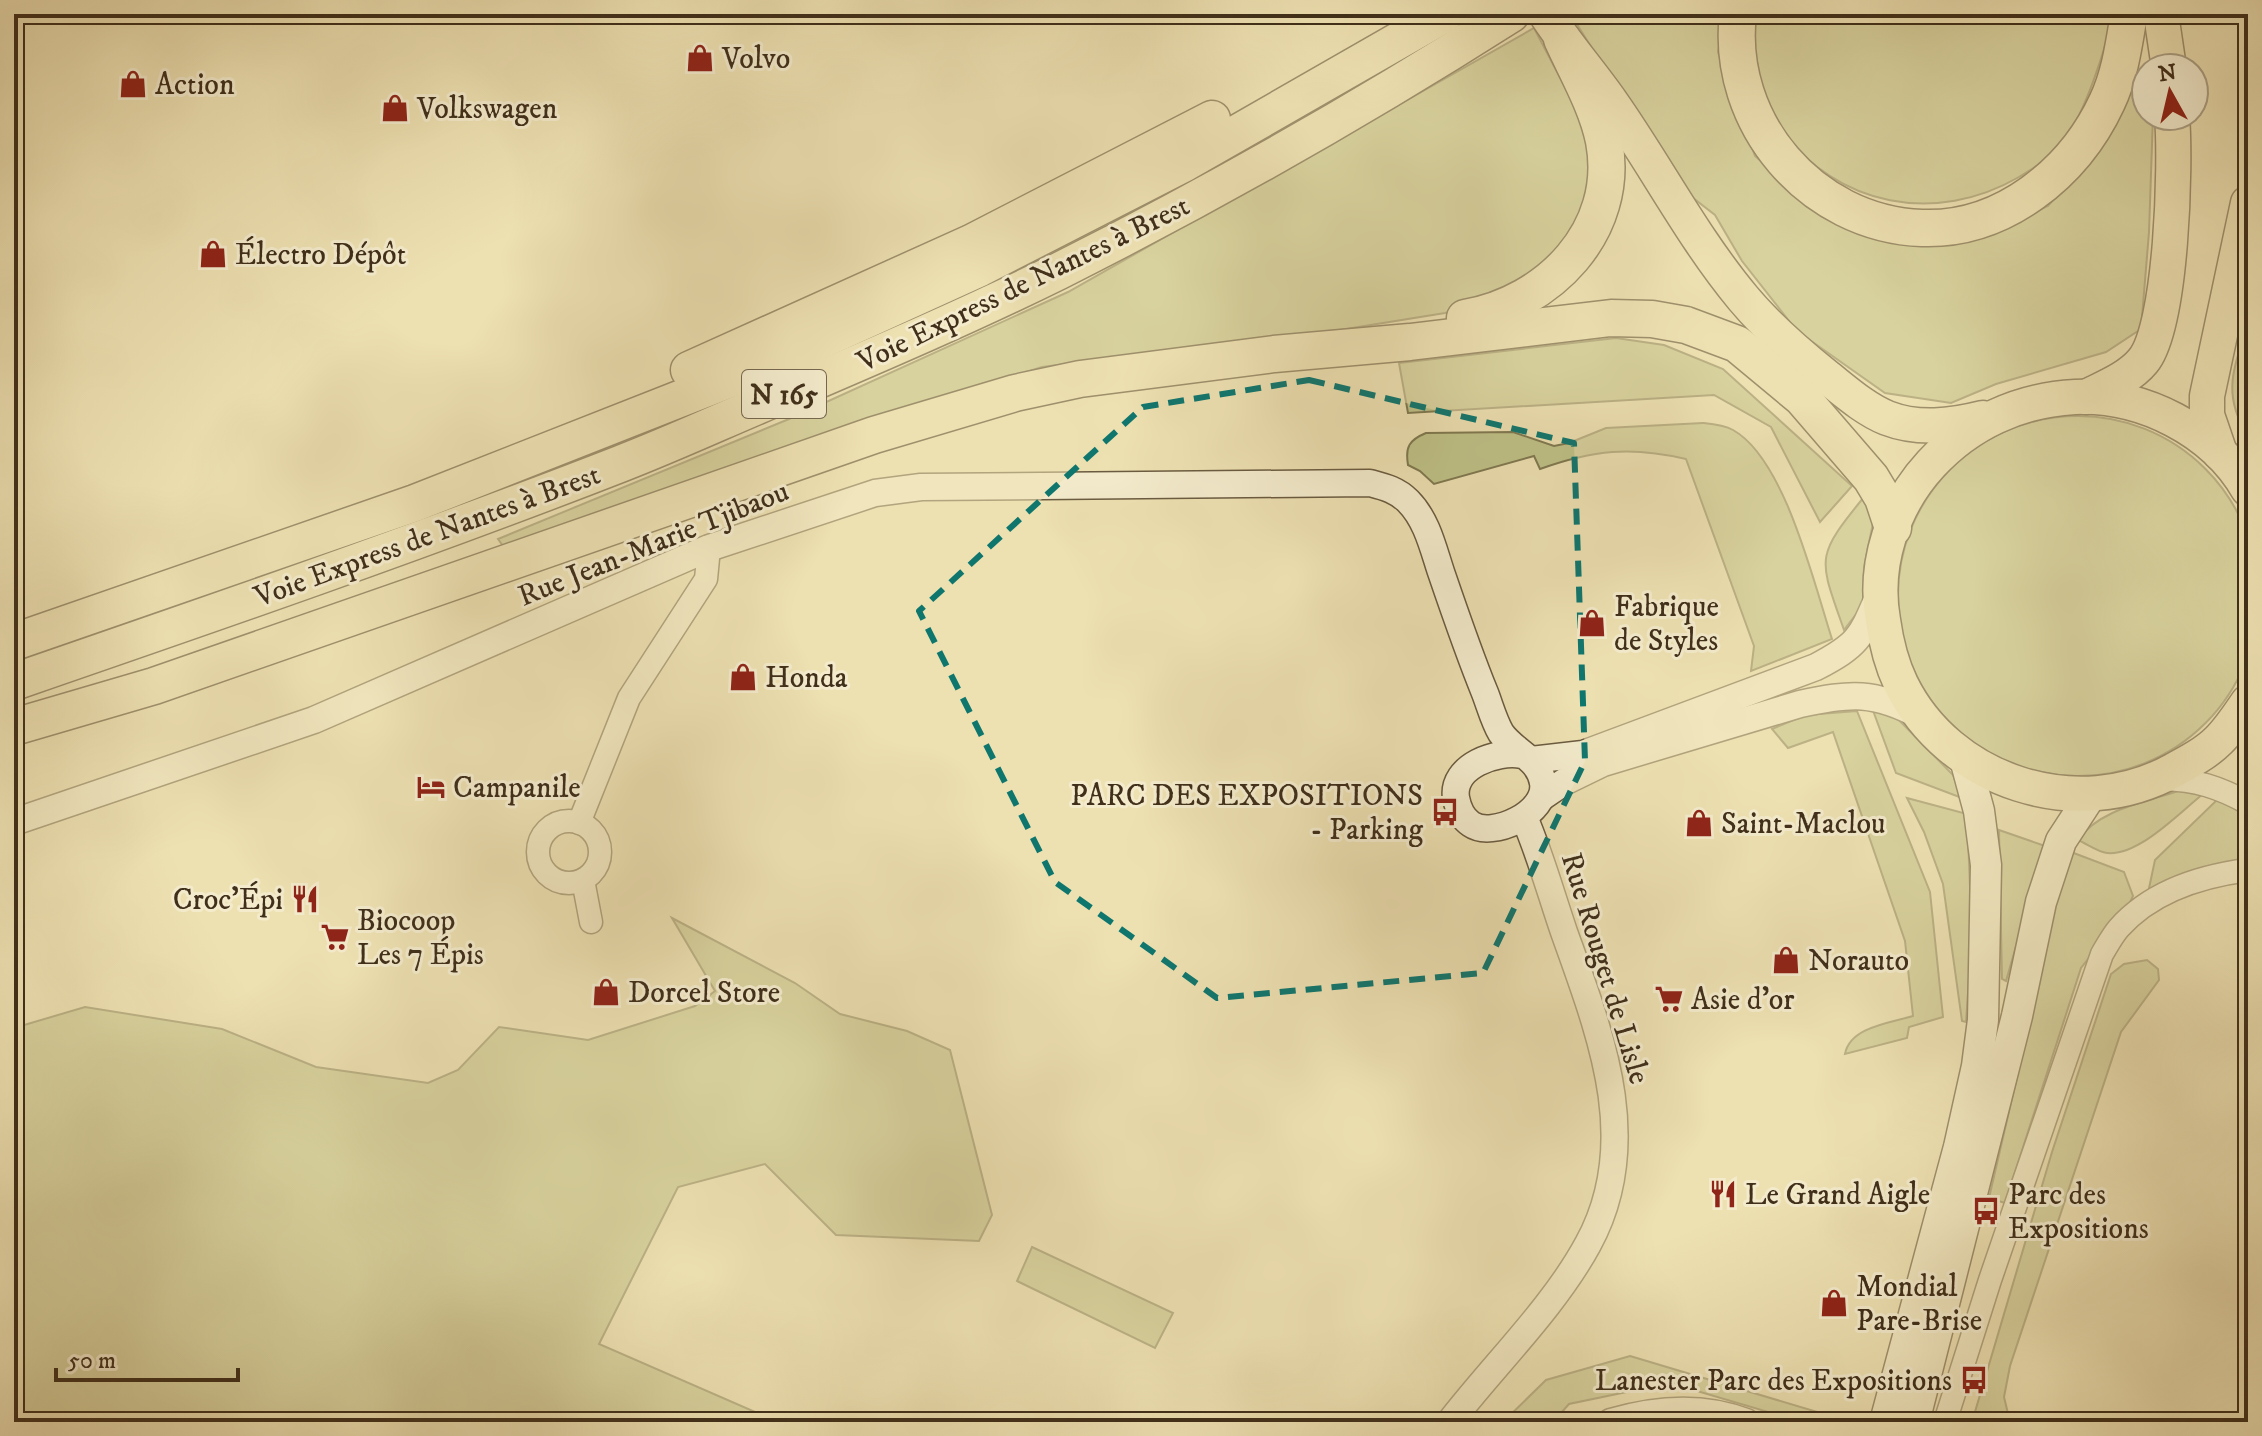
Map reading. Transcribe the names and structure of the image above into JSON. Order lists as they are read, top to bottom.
{
  "streets": {
    "highway": ["Voie Express de Nantes à Brest", "N 165"],
    "street": ["Rue Jean-Marie Tjibaou", "Rue Rouget de Lisle"]
  },
  "crossings": [
    ["Voie Express de Nantes à Brest", "N 165"],
    ["Rue Jean-Marie Tjibaou", "Rue Rouget de Lisle"]
  ],
  "places": {
    "shop": [
      "Volvo",
      "Action",
      "Volkswagen",
      "Électro Dépôt",
      "Fabrique de Styles",
      "Honda",
      "Saint-Maclou",
      "Norauto",
      "Dorcel Store",
      "Mondial Pare-Brise"
    ],
    "hotel": ["Campanile"],
    "bus stop": ["PARC DES EXPOSITIONS - Parking", "Parc des Expositions", "Lanester Parc des Expositions"],
    "restaurant": ["Croc'Épi", "Le Grand Aigle"],
    "supermarket": ["Biocoop Les 7 Épis", "Asie d'or"]
  },
  "scale_bar": "50 m",
  "north": "top"
}
